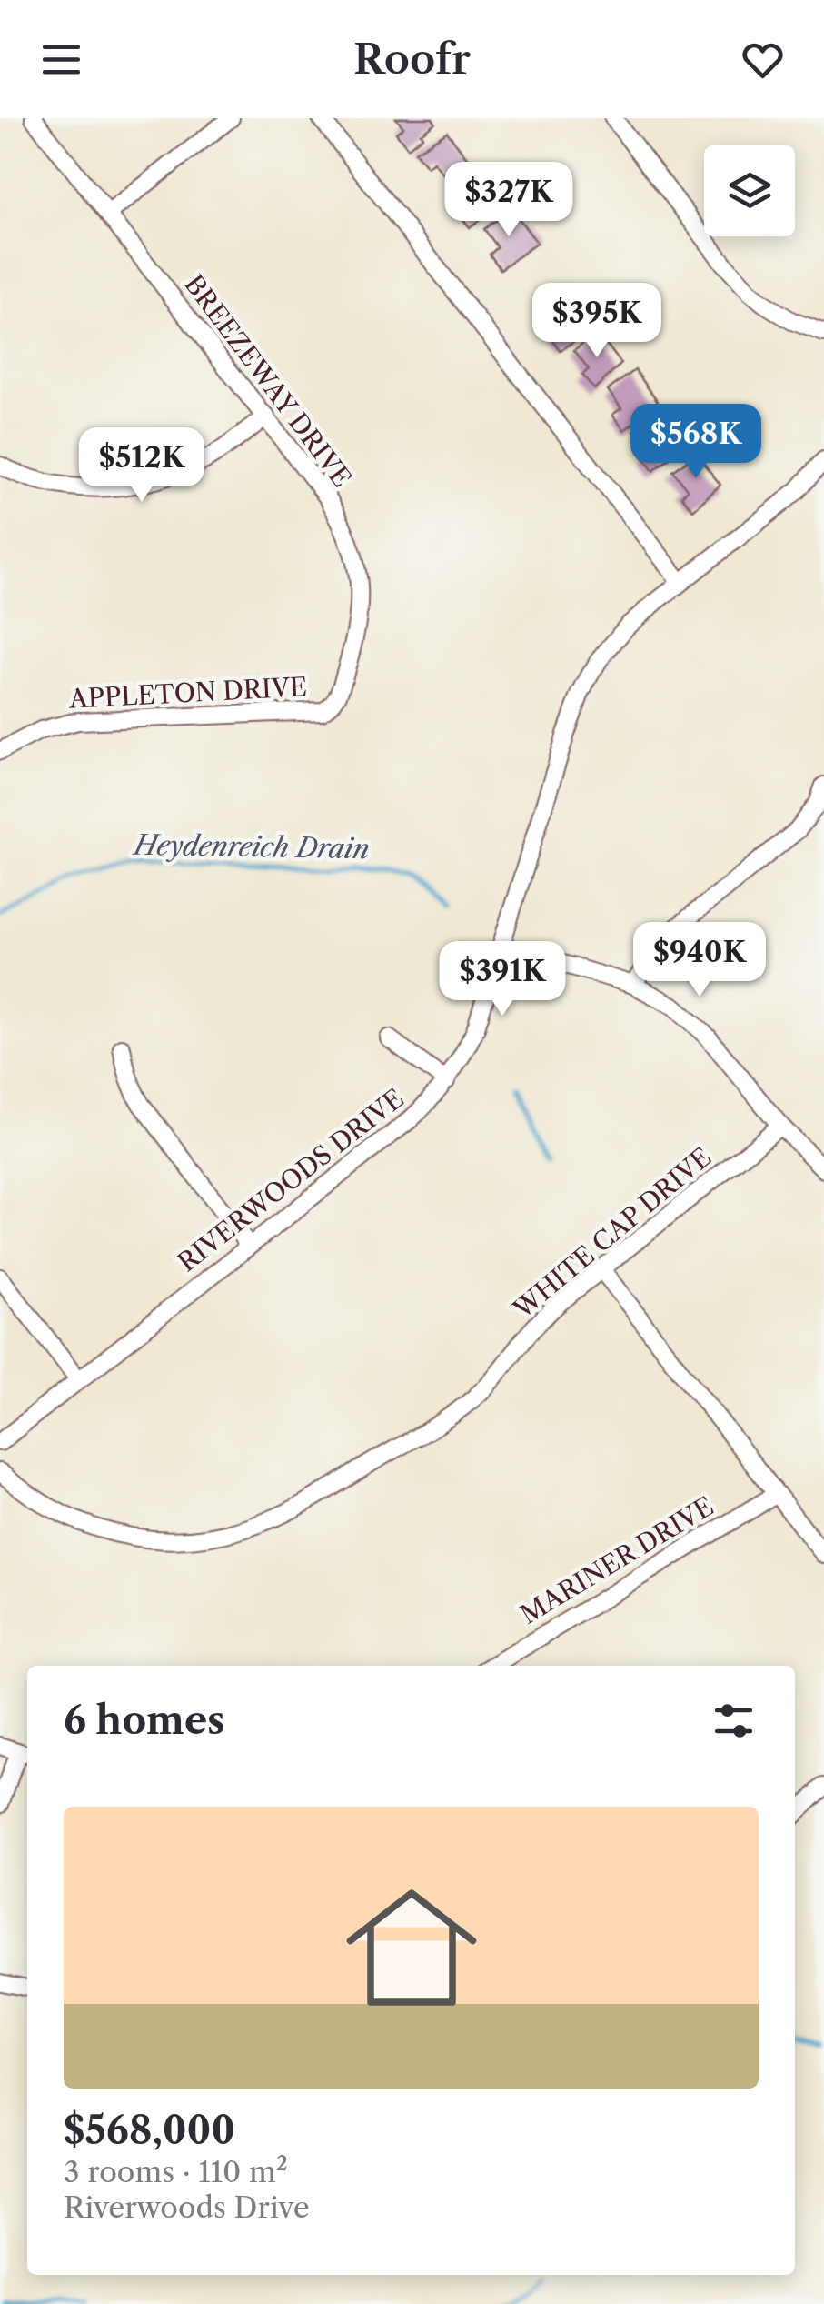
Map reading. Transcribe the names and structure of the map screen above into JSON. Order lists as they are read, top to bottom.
{
  "streets": {
    "street": [
      "BREEZEWAY DRIVE",
      "APPLETON DRIVE",
      "RIVERWOODS DRIVE",
      "WHITE CAP DRIVE",
      "MARINER DRIVE"
    ]
  },
  "crossings": [
    ["BREEZEWAY DRIVE", "APPLETON DRIVE"]
  ],
  "water": ["Heydenreich Drain"],
  "page": {
    "header": "Roofr",
    "price": [
      "$327K",
      "$395K",
      "$568K",
      "$512K",
      "$940K",
      "$391K"
    ],
    "heading": "6 homes",
    "list": [
      {
        "name": "$568,000",
        "note": "3 rooms · 110 m² · Riverwoods Drive"
      }
    ]
  }
}
